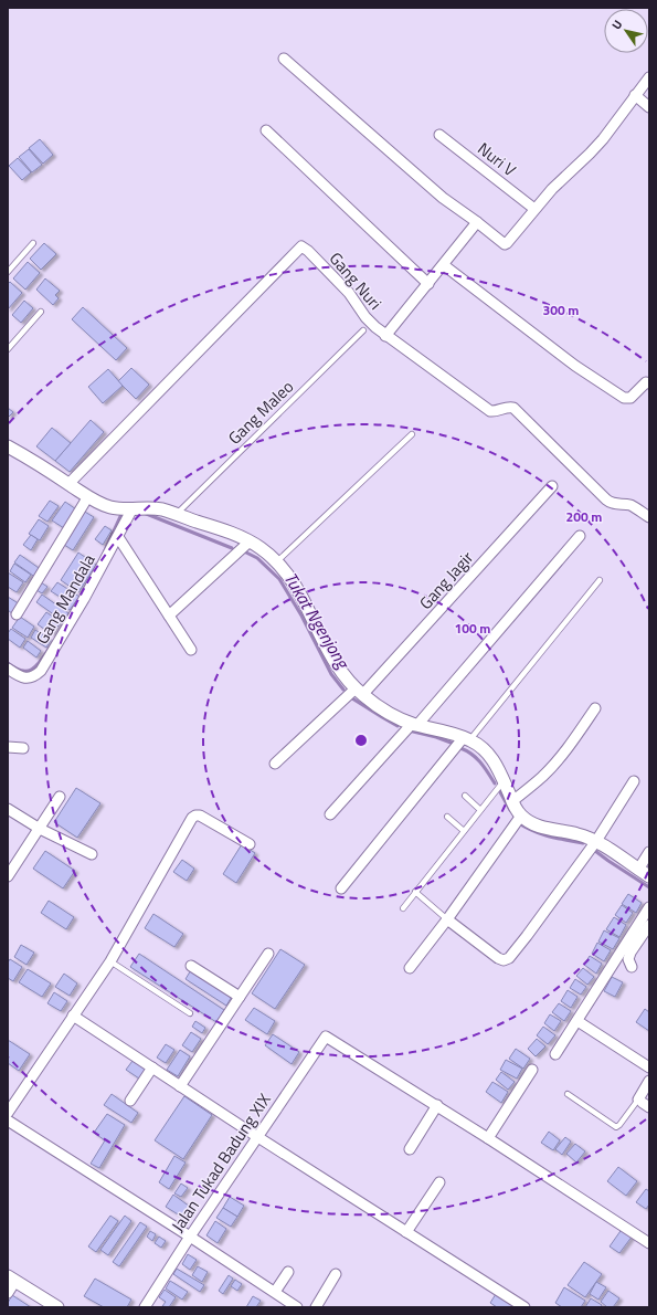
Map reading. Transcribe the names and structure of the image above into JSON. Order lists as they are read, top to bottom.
{
  "streets": {
    "street": [
      "Nuri V",
      "Gang Nuri",
      "Gang Jagir",
      "Gang Mandala",
      "Jalan Tukad Badung XIX"
    ],
    "lane": ["Gang Maleo"]
  },
  "water": ["Tukat Ngenjong"],
  "north": "top left",
  "rings": ["300 m", "200 m", "100 m"]
}
